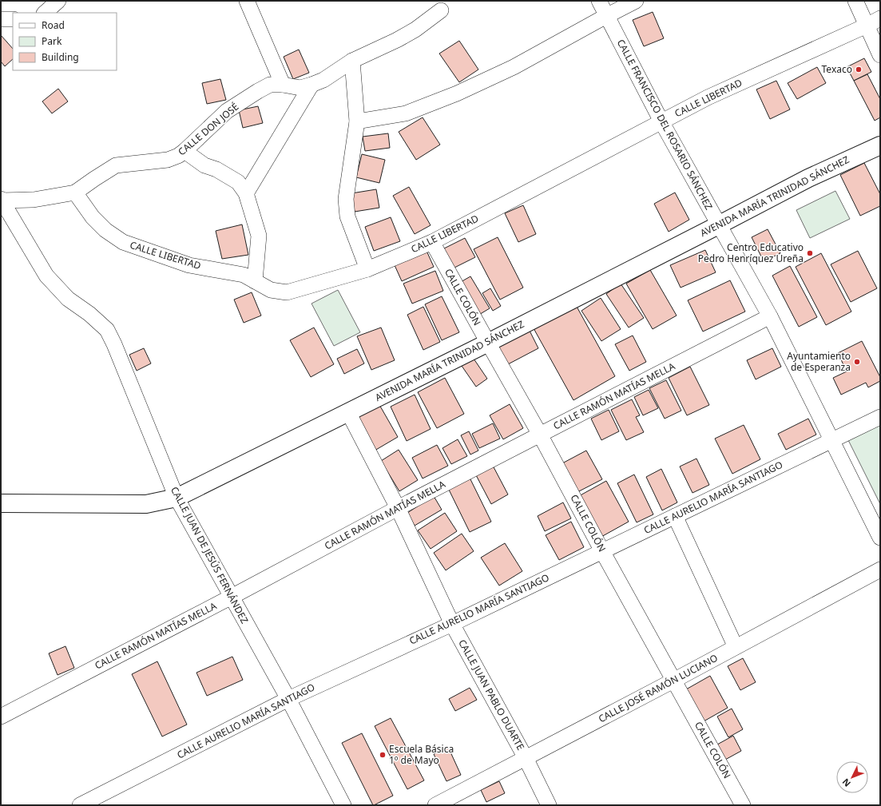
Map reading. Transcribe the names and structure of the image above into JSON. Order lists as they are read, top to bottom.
{
  "streets": {
    "main road": ["AVENIDA MARÍA TRINIDAD SÁNCHEZ"],
    "street": [
      "CALLE LIBERTAD",
      "CALLE FRANCISCO DEL ROSARIO SÁNCHEZ",
      "CALLE DON JOSÉ",
      "CALLE COLÓN",
      "CALLE RAMÓN MATÍAS MELLA",
      "CALLE AURELIO MARÍA SANTIAGO",
      "CALLE JUAN DE JESÚS FERNÁNDEZ",
      "CALLE JOSÉ RAMÓN LUCIANO",
      "CALLE JUAN PABLO DUARTE"
    ]
  },
  "crossings": [
    ["CALLE LIBERTAD", "CALLE FRANCISCO DEL ROSARIO SÁNCHEZ"],
    ["CALLE LIBERTAD", "CALLE DON JOSÉ"],
    ["CALLE LIBERTAD", "CALLE COLÓN"],
    ["CALLE FRANCISCO DEL ROSARIO SÁNCHEZ", "AVENIDA MARÍA TRINIDAD SÁNCHEZ"],
    ["CALLE FRANCISCO DEL ROSARIO SÁNCHEZ", "CALLE RAMÓN MATÍAS MELLA"],
    ["CALLE FRANCISCO DEL ROSARIO SÁNCHEZ", "CALLE AURELIO MARÍA SANTIAGO"],
    ["AVENIDA MARÍA TRINIDAD SÁNCHEZ", "CALLE COLÓN"],
    ["AVENIDA MARÍA TRINIDAD SÁNCHEZ", "CALLE JUAN DE JESÚS FERNÁNDEZ"],
    ["AVENIDA MARÍA TRINIDAD SÁNCHEZ", "CALLE JUAN PABLO DUARTE"],
    ["CALLE COLÓN", "CALLE RAMÓN MATÍAS MELLA"],
    ["CALLE COLÓN", "CALLE AURELIO MARÍA SANTIAGO"],
    ["CALLE COLÓN", "CALLE JOSÉ RAMÓN LUCIANO"],
    ["CALLE RAMÓN MATÍAS MELLA", "CALLE JUAN DE JESÚS FERNÁNDEZ"],
    ["CALLE RAMÓN MATÍAS MELLA", "CALLE JUAN PABLO DUARTE"],
    ["CALLE AURELIO MARÍA SANTIAGO", "CALLE JUAN DE JESÚS FERNÁNDEZ"],
    ["CALLE AURELIO MARÍA SANTIAGO", "CALLE JUAN PABLO DUARTE"],
    ["CALLE JOSÉ RAMÓN LUCIANO", "CALLE JUAN PABLO DUARTE"]
  ],
  "places": [
    "Texaco",
    "Centro Educativo Pedro Henríquez Ureña",
    "Ayuntamiento de Esperanza",
    "Escuela Básica 1º de Mayo"
  ],
  "legend": ["Road", "Park", "Building"],
  "north": "bottom left"
}
